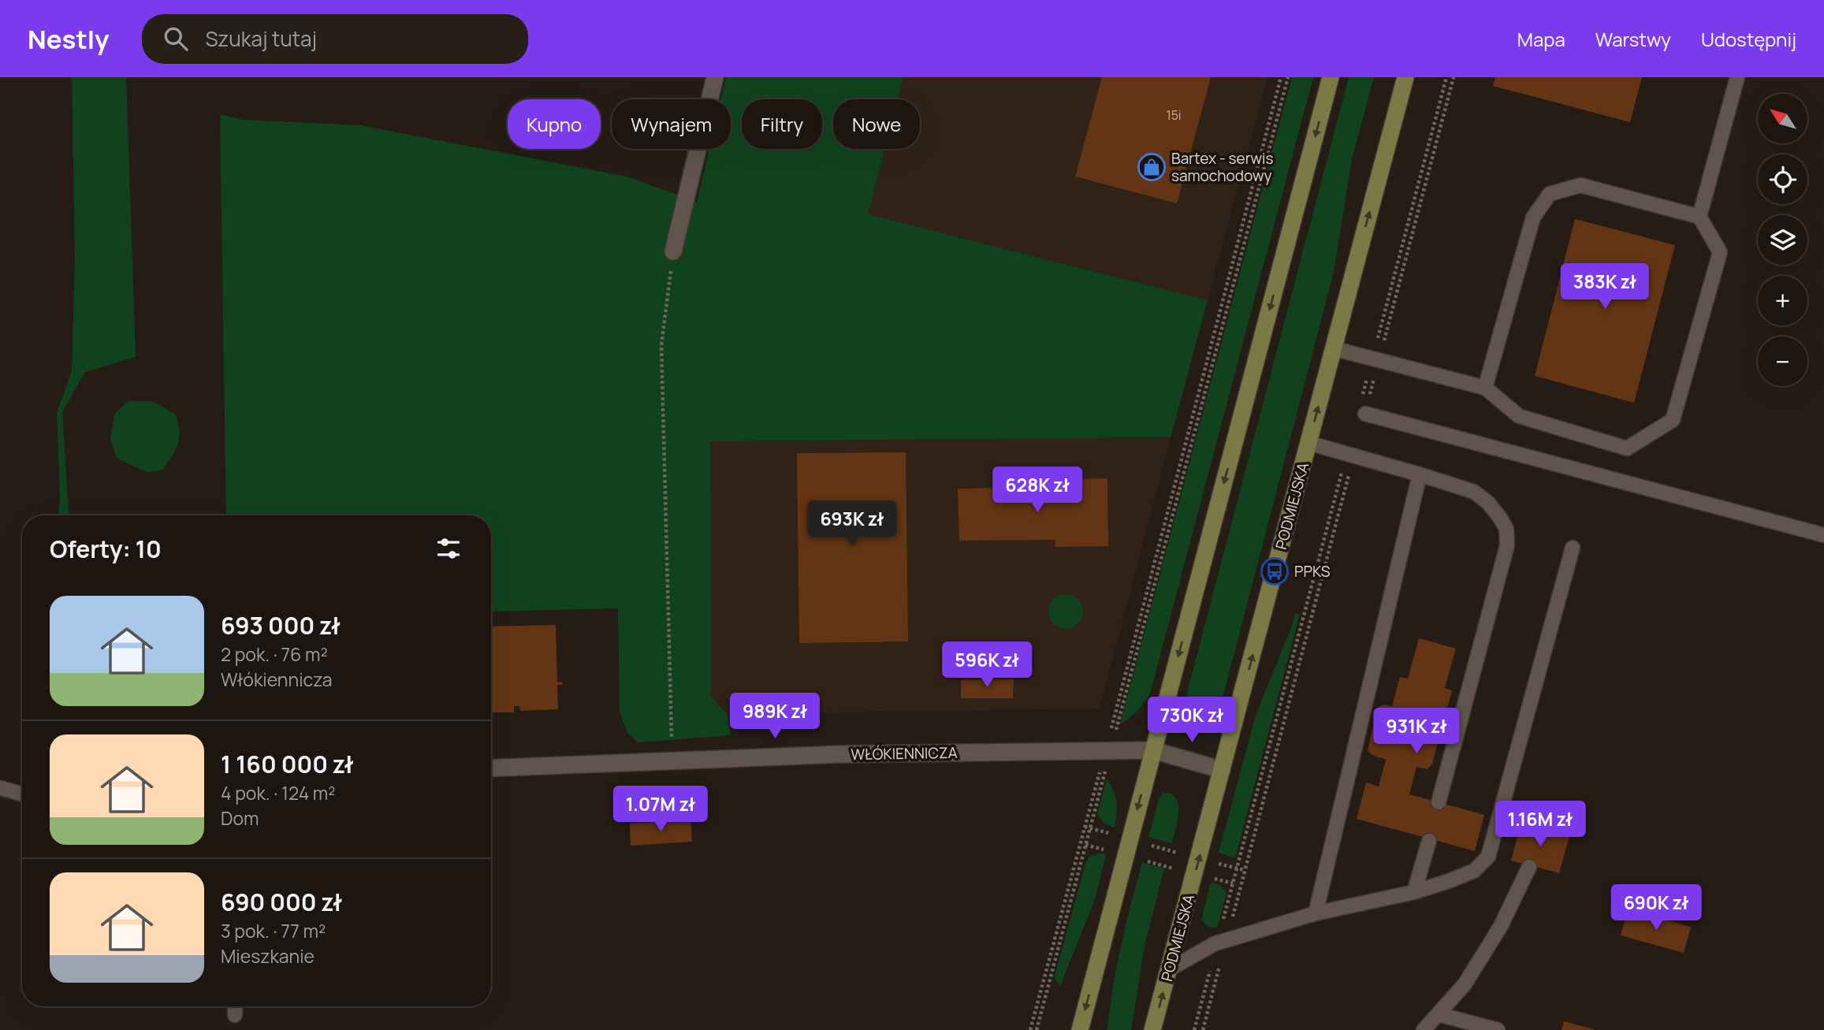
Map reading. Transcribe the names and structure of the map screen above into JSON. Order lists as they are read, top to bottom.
{
  "streets": {
    "main road": ["PODMIEJSKA"],
    "street": ["WŁÓKIENNICZA"]
  },
  "crossings": [
    ["PODMIEJSKA", "WŁÓKIENNICZA"]
  ],
  "places": {
    "shop": ["Bartex - serwis samochodowy"],
    "bus stop": ["PPKS"]
  },
  "house_numbers": ["15i"],
  "north": "top left",
  "page": {
    "header": "Nestly",
    "search": "Szukaj tutaj",
    "nav": ["Mapa", "Warstwy", "Udostępnij"],
    "map_buttons": ["+", "−"],
    "chip": [
      "Kupno",
      "Wynajem",
      "Filtry",
      "Nowe"
    ],
    "price": [
      "383K zł",
      "628K zł",
      "693K zł",
      "596K zł",
      "989K zł",
      "730K zł",
      "931K zł",
      "1.07M zł",
      "1.16M zł",
      "690K zł"
    ],
    "heading": "Oferty: 10",
    "list": [
      {
        "name": "693 000 zł",
        "note": "2 pok. · 76 m² · Włókiennicza"
      },
      {
        "name": "1 160 000 zł",
        "note": "4 pok. · 124 m² · Dom"
      },
      {
        "name": "690 000 zł",
        "note": "3 pok. · 77 m² · Mieszkanie"
      }
    ]
  }
}
